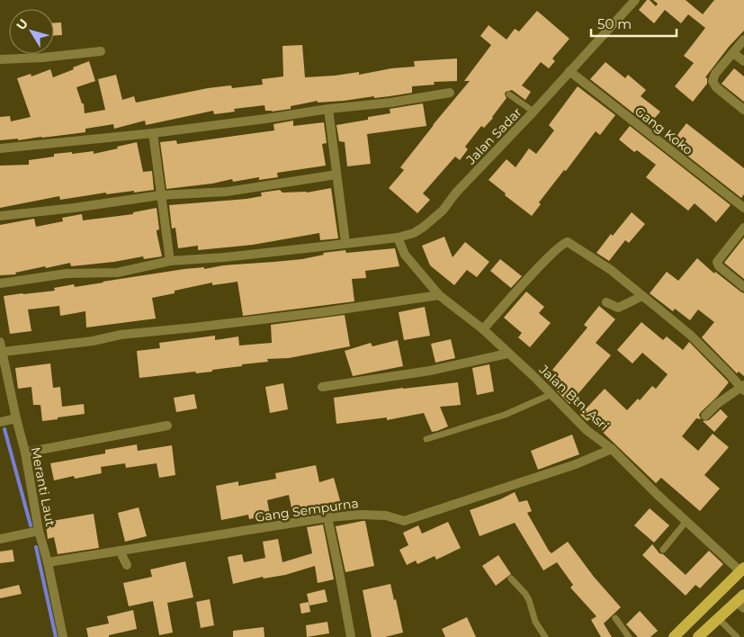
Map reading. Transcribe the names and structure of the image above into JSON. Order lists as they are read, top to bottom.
{
  "streets": {
    "street": [
      "Gang Koko",
      "Jalan Sadar",
      "Jalan Btn. Asri",
      "Meranti Laut",
      "Gang Sempurna"
    ]
  },
  "crossings": [
    ["Gang Koko", "Jalan Sadar"],
    ["Jalan Sadar", "Jalan Btn. Asri"],
    ["Jalan Btn. Asri", "Gang Sempurna"],
    ["Meranti Laut", "Gang Sempurna"]
  ],
  "scale_bar": "50 m",
  "north": "top left"
}
